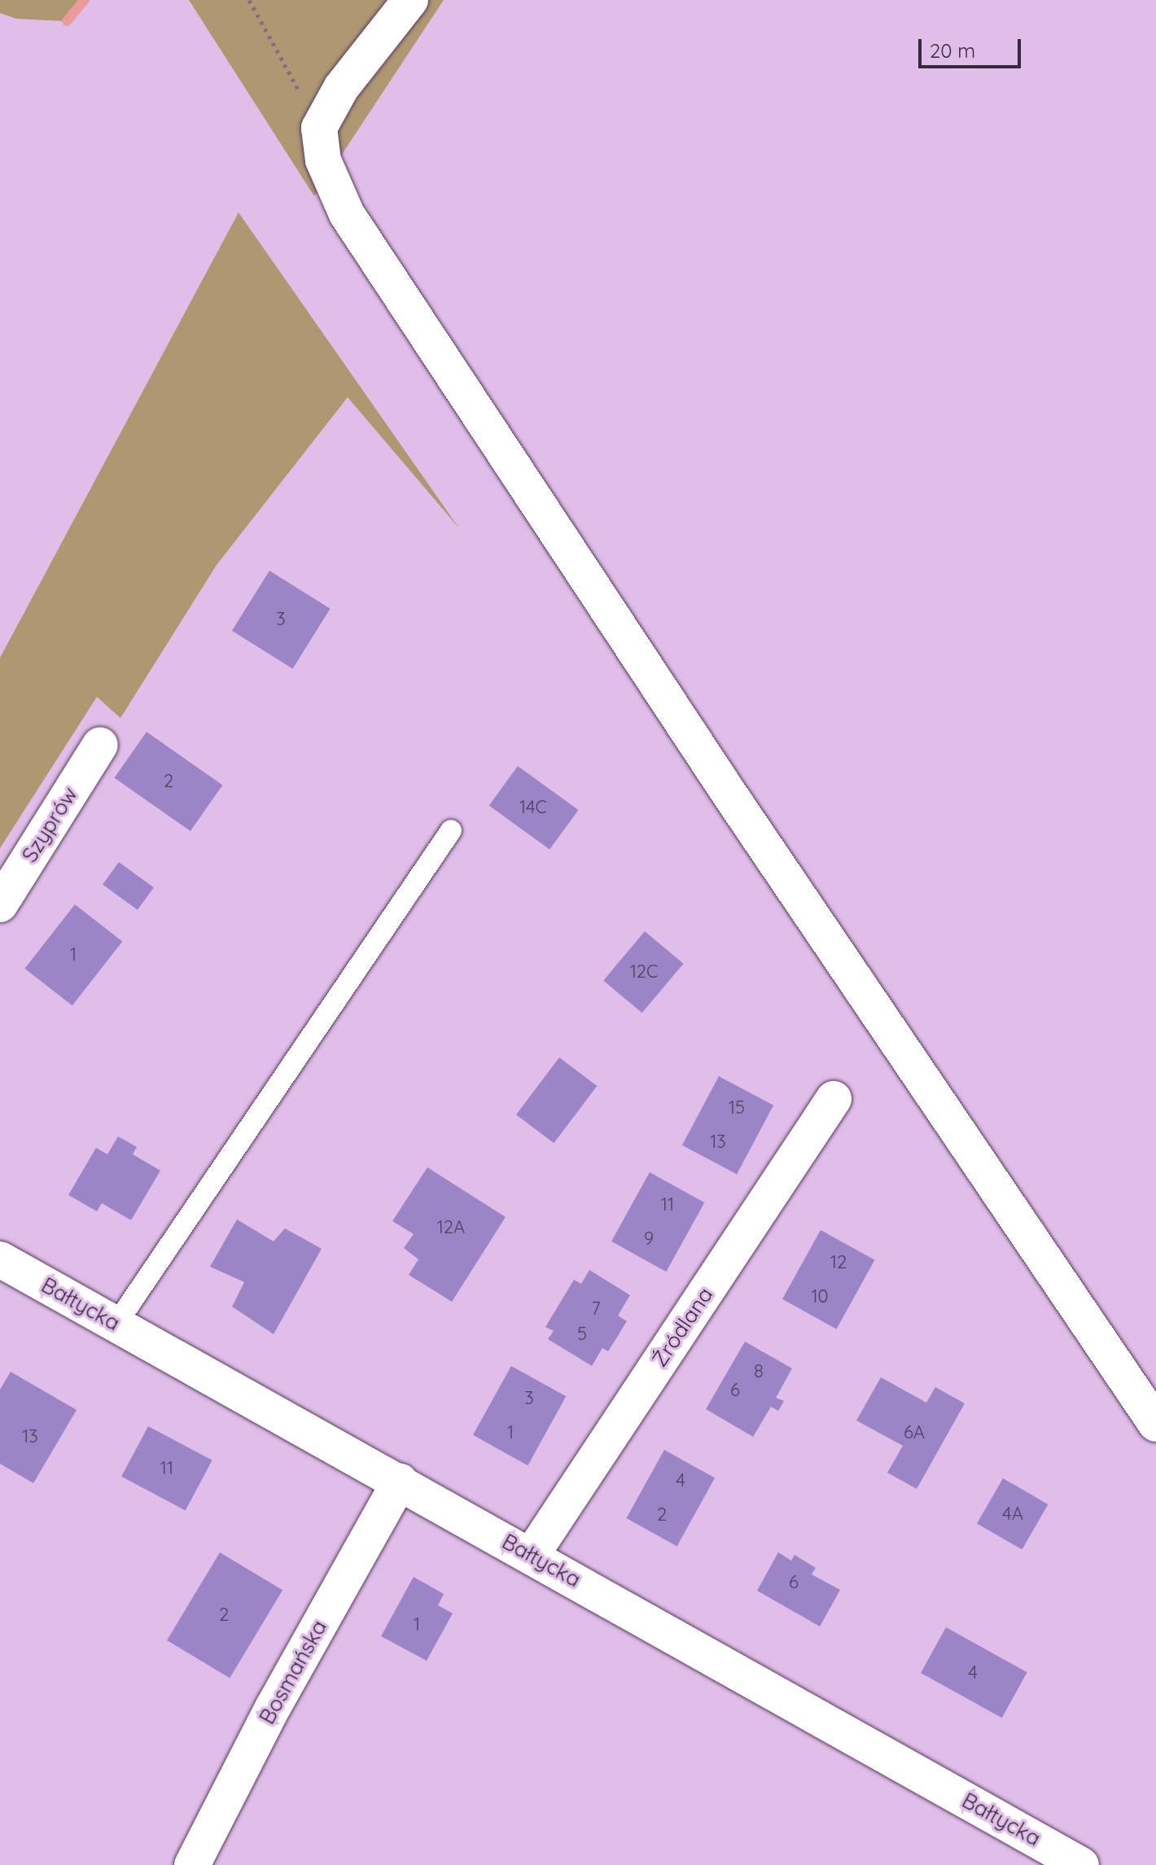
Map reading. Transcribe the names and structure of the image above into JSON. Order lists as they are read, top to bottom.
{
  "streets": {
    "street": [
      "Szyprów",
      "Bałtycka",
      "Źródlana",
      "Bosmańska"
    ]
  },
  "crossings": [
    ["Bałtycka", "Źródlana"],
    ["Bałtycka", "Bosmańska"]
  ],
  "house_numbers": [
    "3",
    "2",
    "14C",
    "1",
    "12C",
    "15",
    "13",
    "11",
    "12A",
    "9",
    "12",
    "10",
    "7",
    "5",
    "8",
    "6",
    "3",
    "1",
    "6A",
    "13",
    "11",
    "4",
    "4A",
    "2",
    "6",
    "2",
    "1",
    "4"
  ],
  "scale_bar": "20 m"
}
